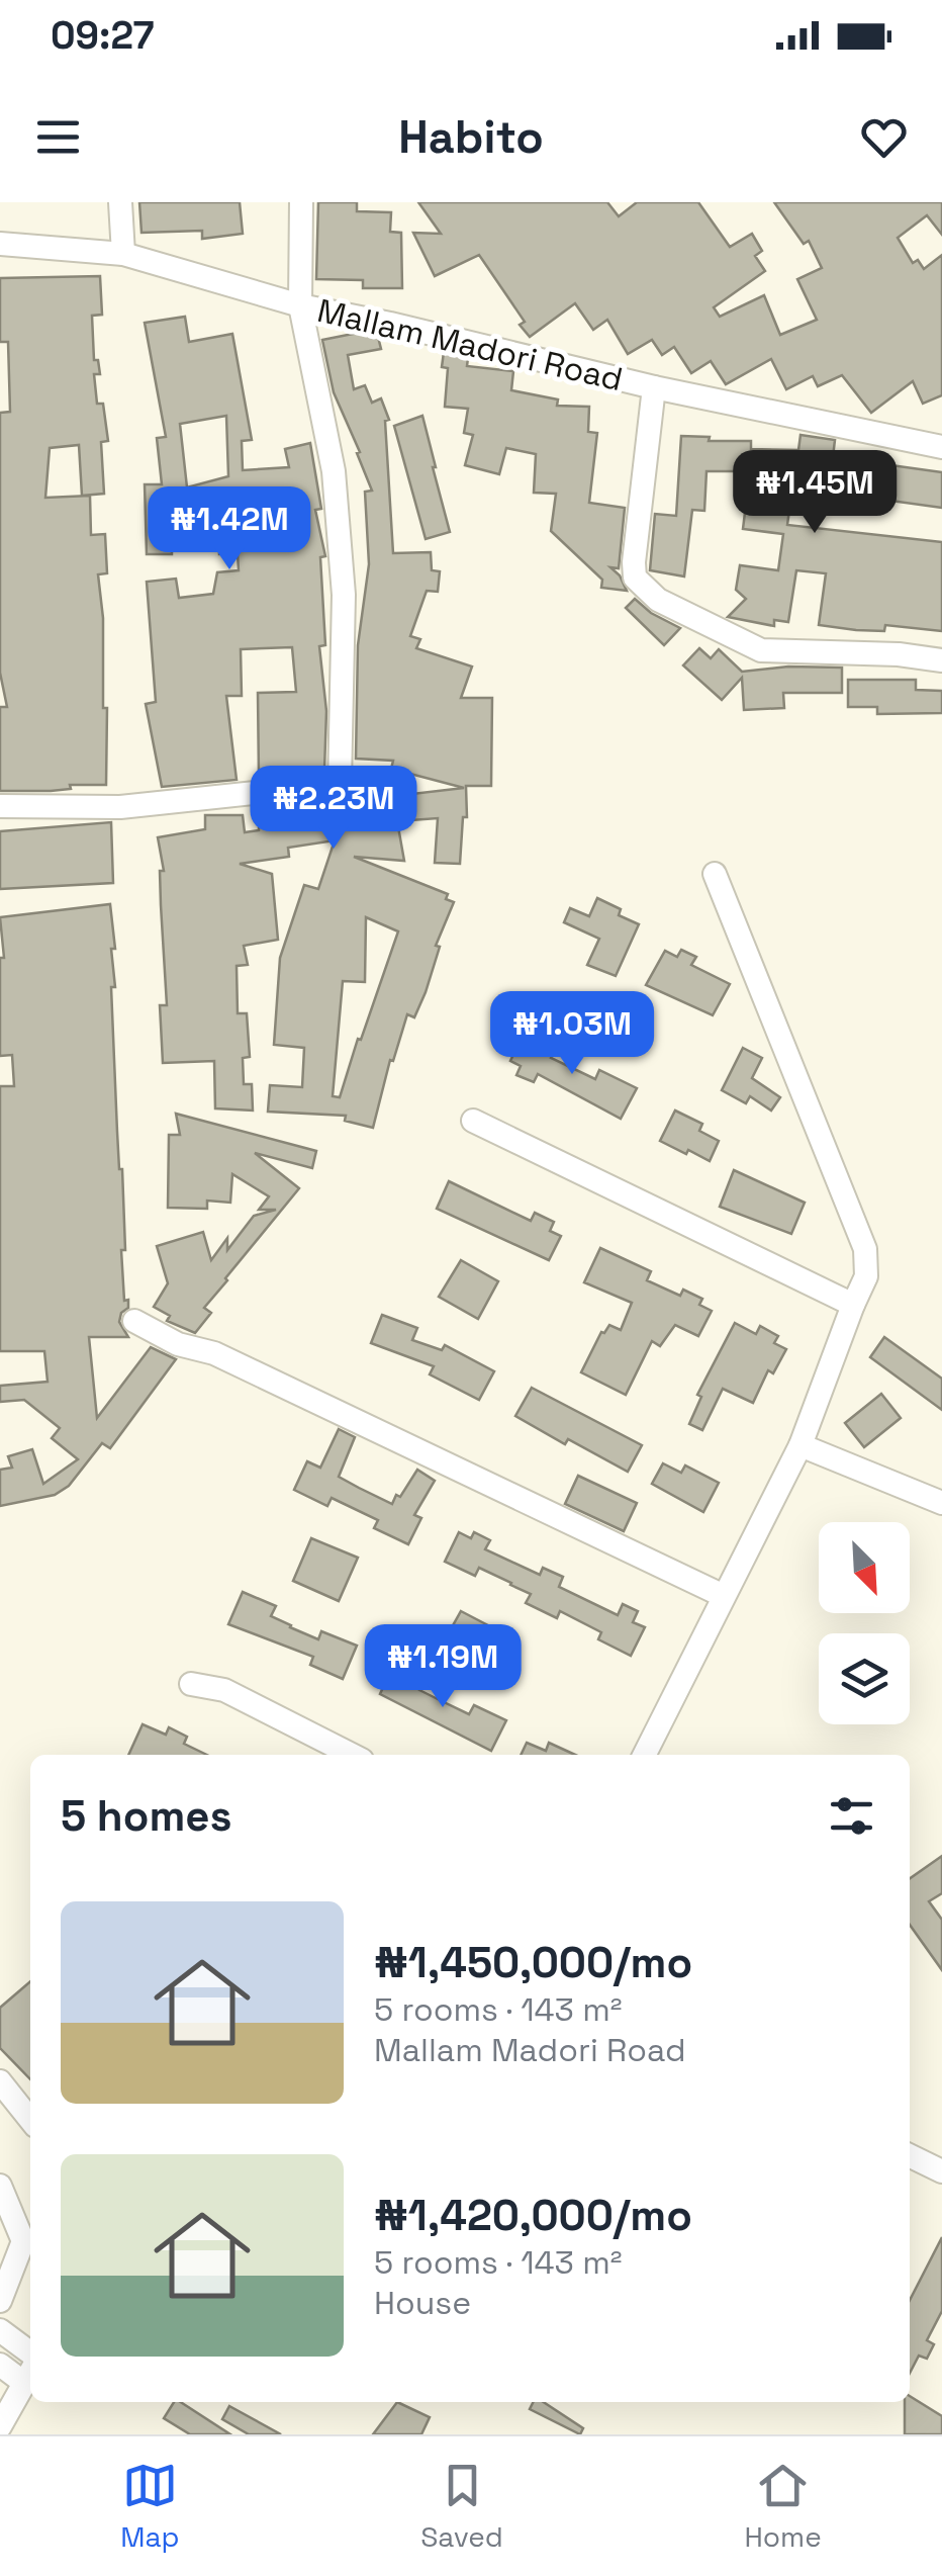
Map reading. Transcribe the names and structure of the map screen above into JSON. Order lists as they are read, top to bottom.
{
  "streets": {
    "street": ["Mallam Madori Road"]
  },
  "north": "bottom right",
  "page": {
    "status": "09:27",
    "header": "Habito",
    "price": [
      "₦1.45M",
      "₦1.42M",
      "₦2.23M",
      "₦1.03M",
      "₦1.19M"
    ],
    "heading": "5 homes",
    "list": [
      {
        "name": "₦1,450,000/mo",
        "note": "5 rooms · 143 m² · Mallam Madori Road"
      },
      {
        "name": "₦1,420,000/mo",
        "note": "5 rooms · 143 m² · House"
      }
    ],
    "tabs": ["Map", "Saved", "Home"]
  }
}
